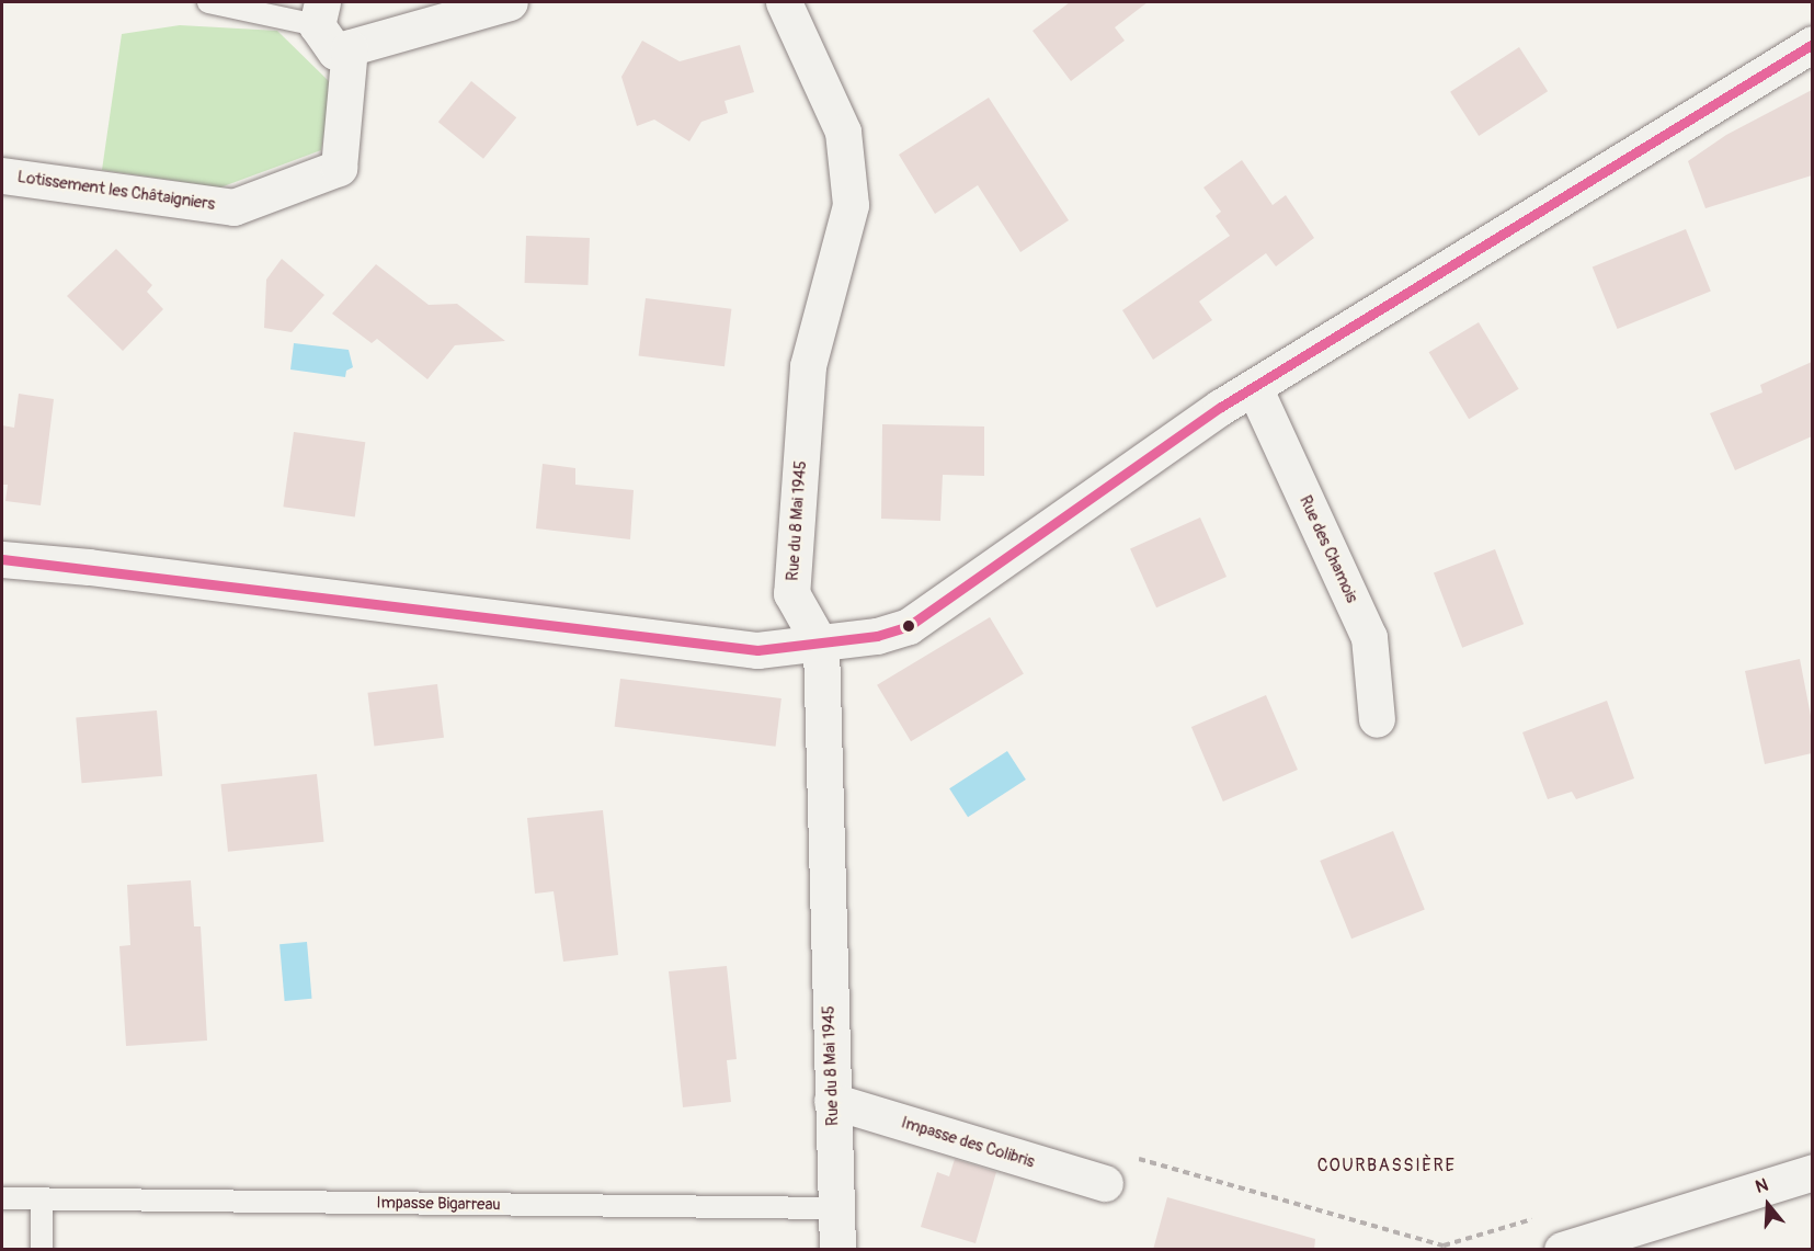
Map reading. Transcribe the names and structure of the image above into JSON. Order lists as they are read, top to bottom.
{
  "streets": {
    "street": [
      "Lotissement les Châtaigniers",
      "Rue du 8 Mai 1945",
      "Rue des Chamois",
      "Impasse des Colibris"
    ],
    "lane": ["Impasse Bigarreau"]
  },
  "crossings": [
    ["Rue du 8 Mai 1945", "Impasse des Colibris"],
    ["Rue du 8 Mai 1945", "Impasse Bigarreau"]
  ],
  "districts": ["COURBASSIÈRE"],
  "north": "top"
}
